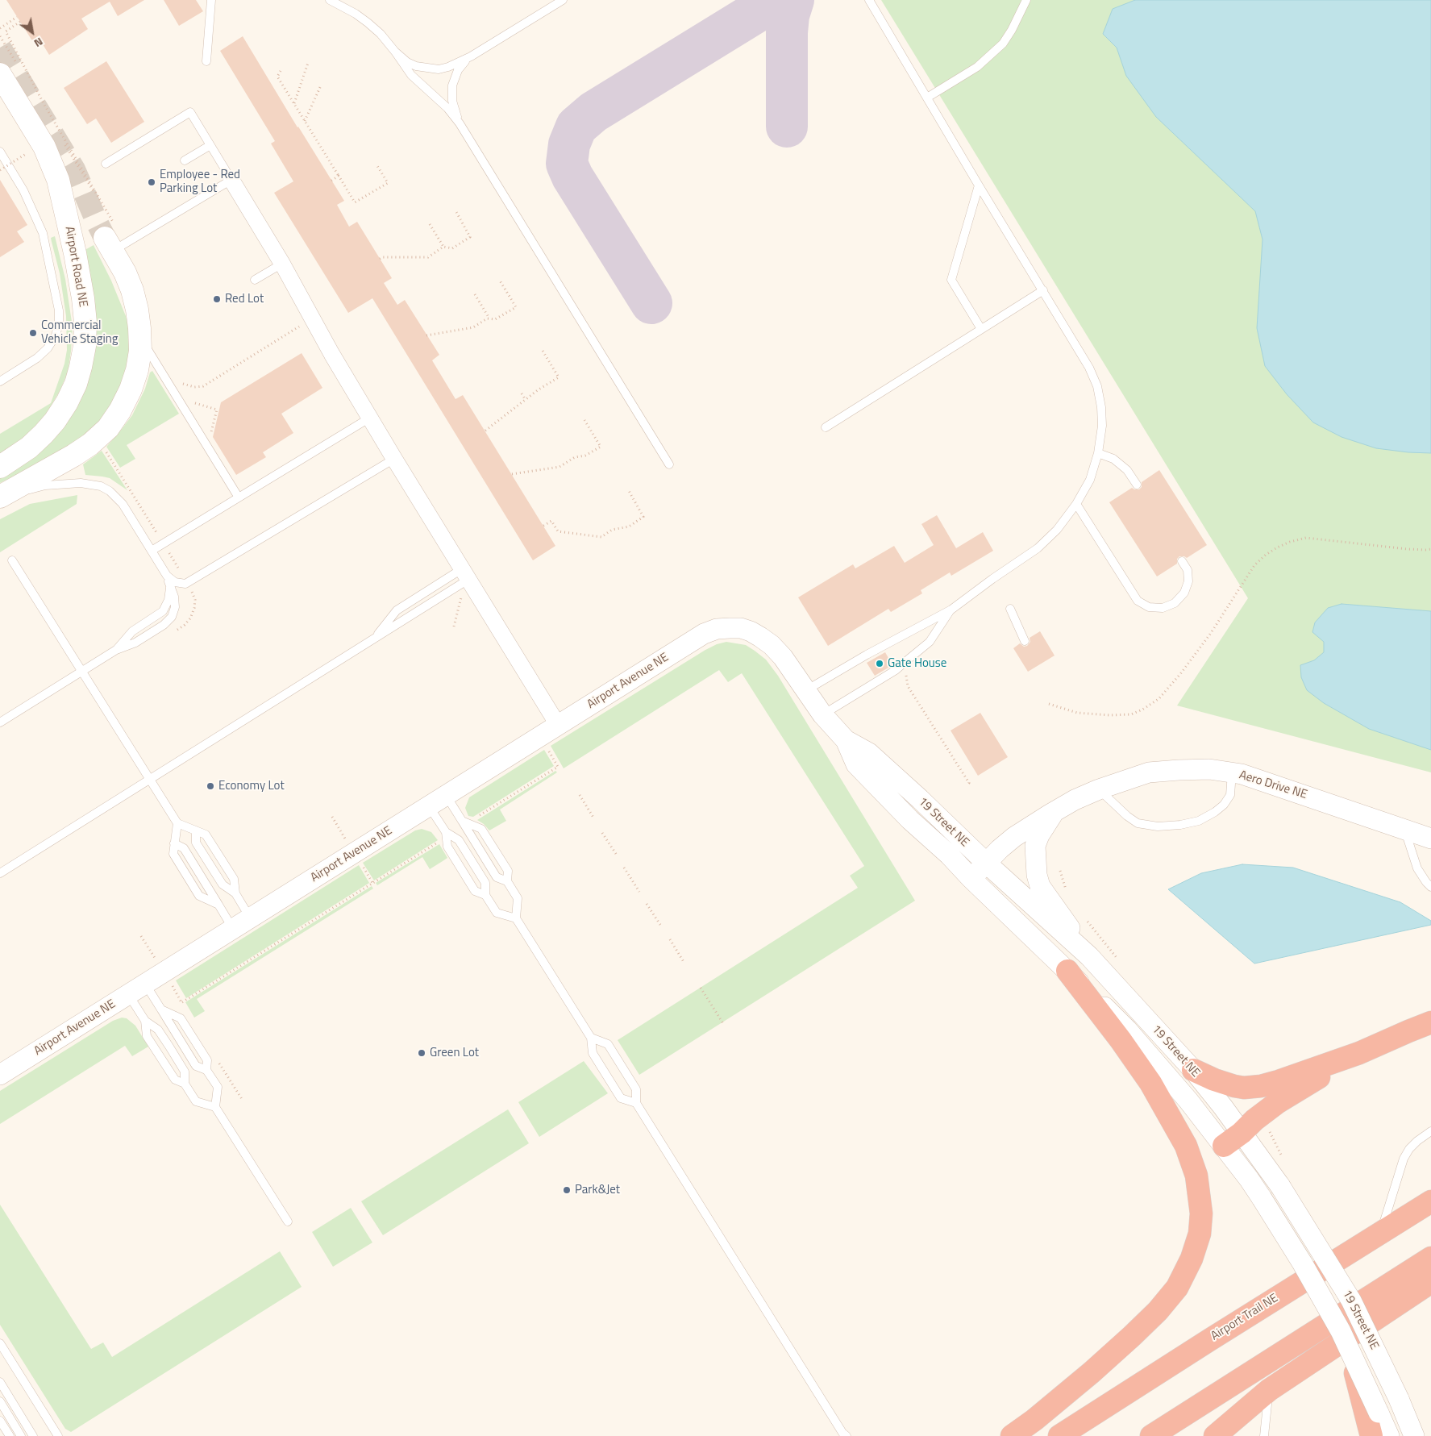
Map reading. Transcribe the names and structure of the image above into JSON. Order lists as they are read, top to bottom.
{
  "streets": {
    "highway": ["Airport Trail NE"],
    "main road": ["Airport Road NE"],
    "street": ["Airport Avenue NE", "Aero Drive NE", "19 Street NE"]
  },
  "crossings": [
    ["Airport Avenue NE", "19 Street NE"],
    ["Aero Drive NE", "19 Street NE"]
  ],
  "places": [
    "Employee - Red Parking Lot",
    "Red Lot",
    "Commercial Vehicle Staging",
    "Gate House",
    "Economy Lot",
    "Green Lot",
    "Park&Jet"
  ],
  "north": "bottom right"
}
